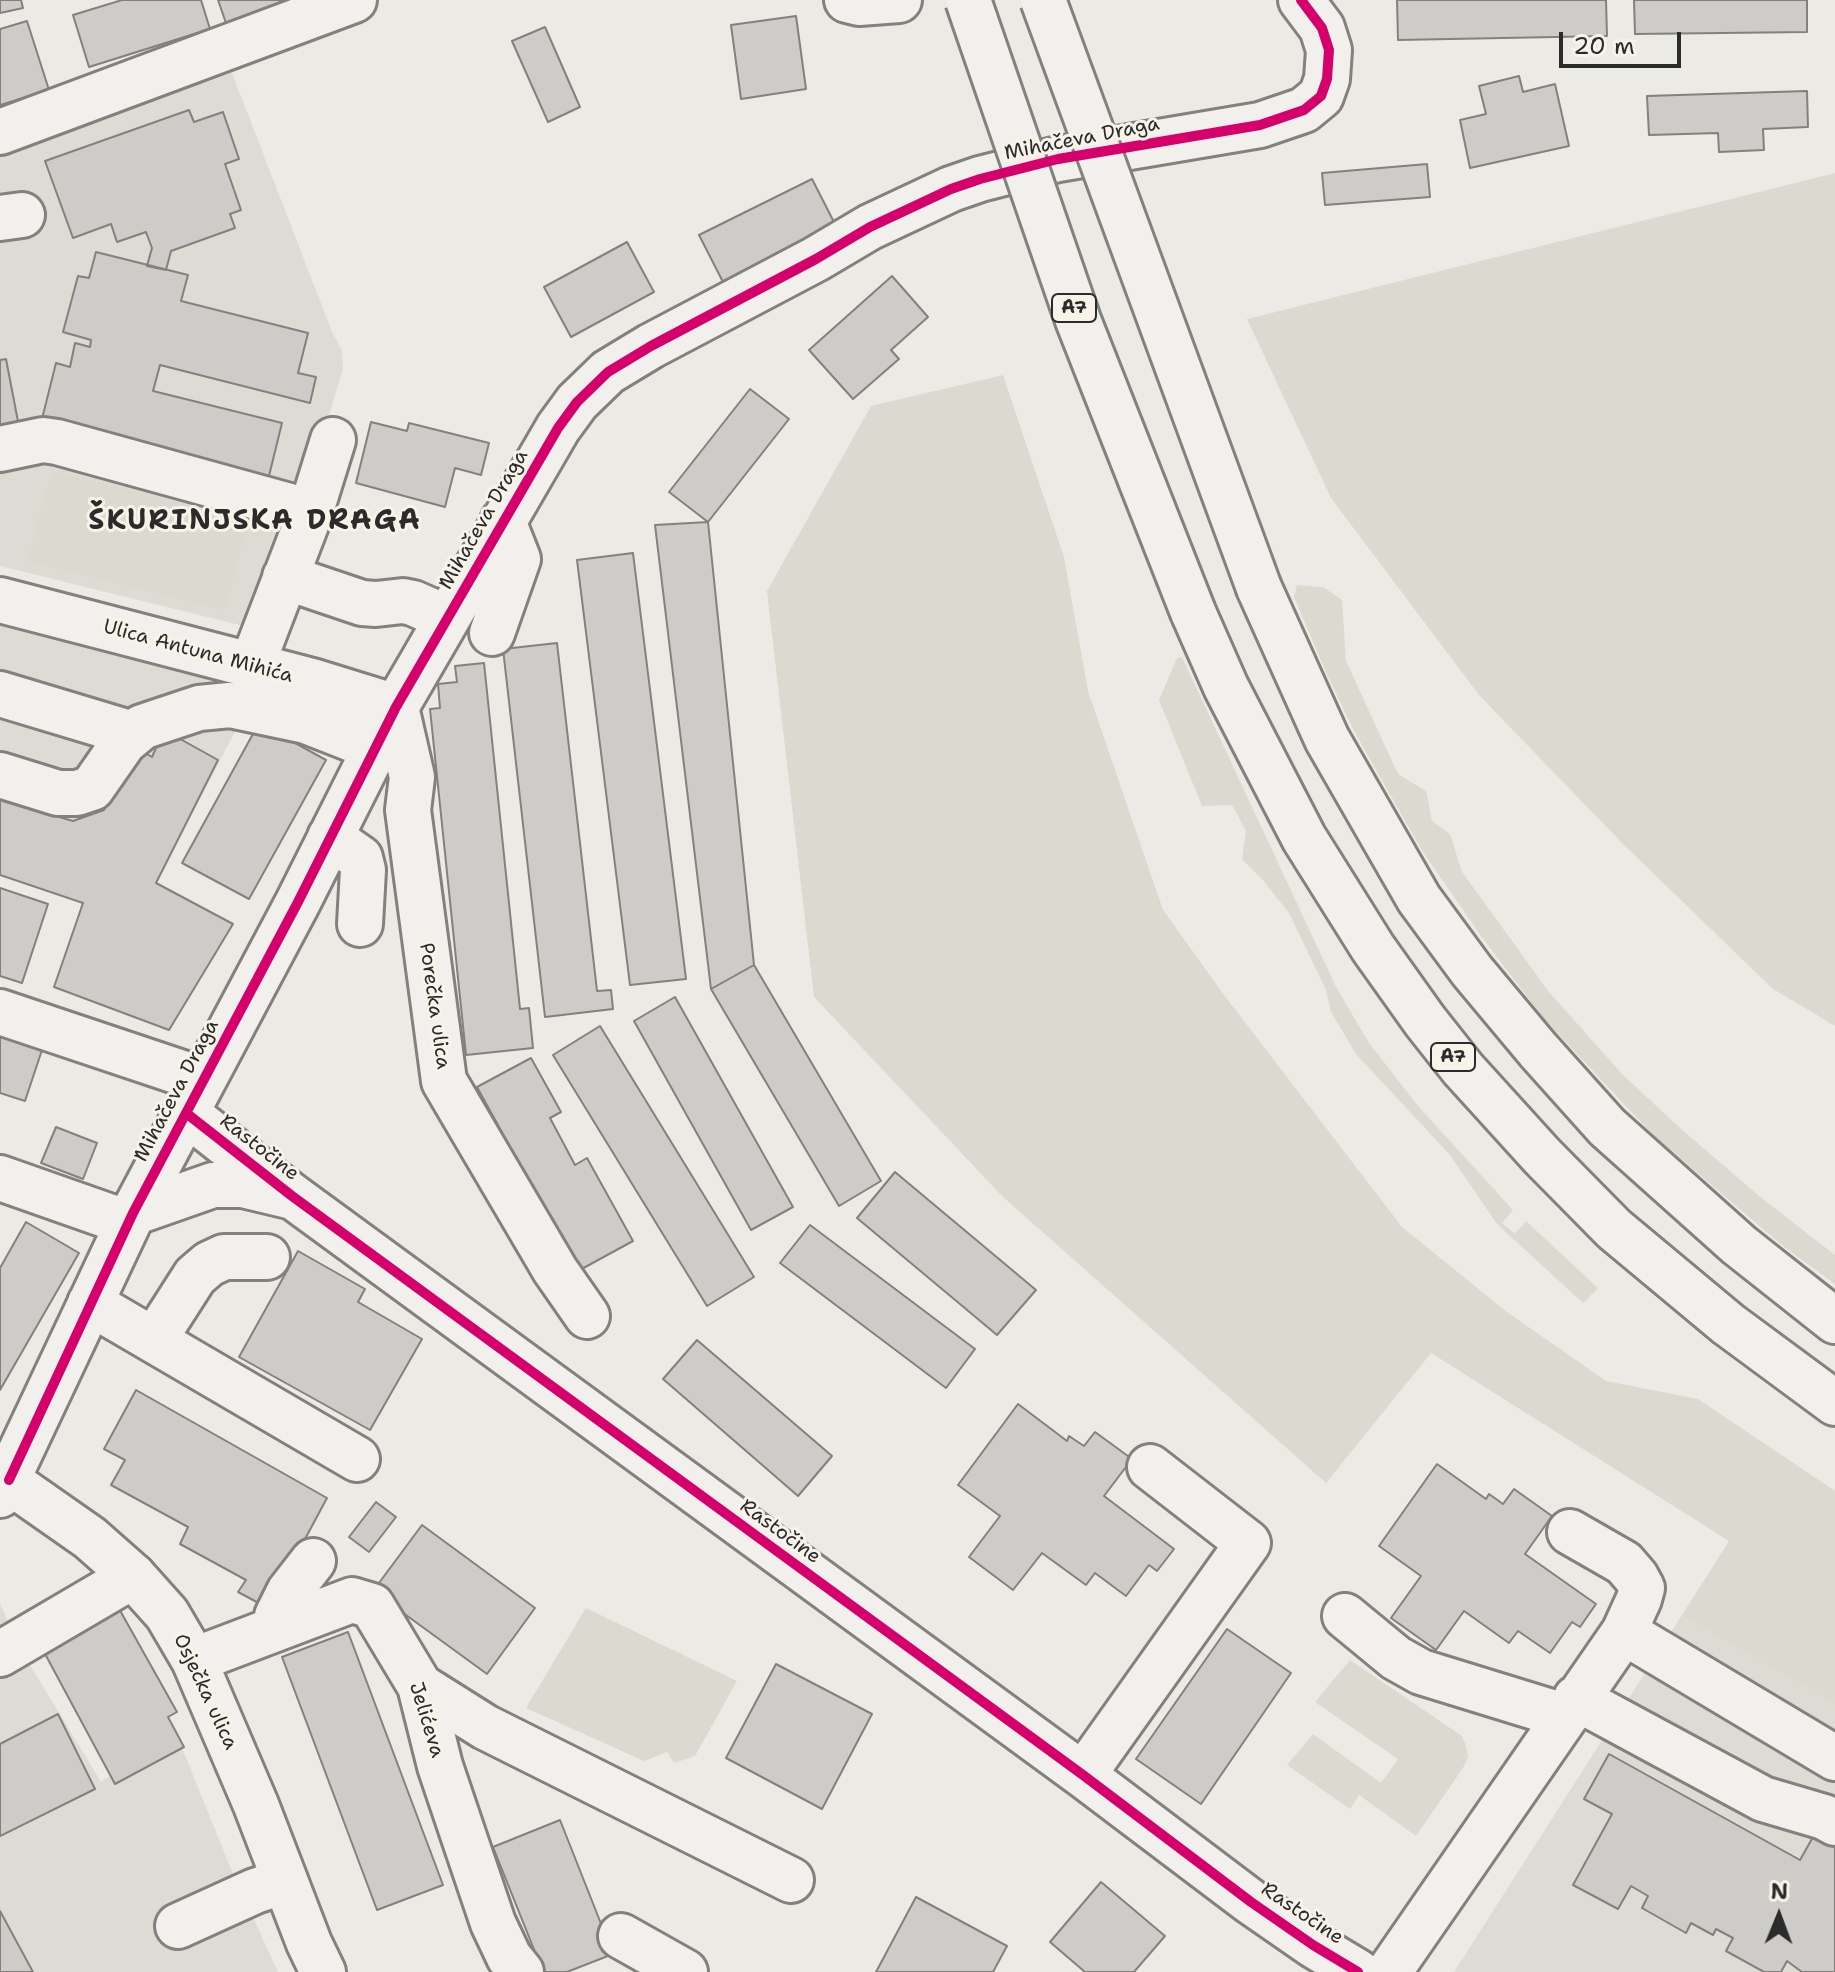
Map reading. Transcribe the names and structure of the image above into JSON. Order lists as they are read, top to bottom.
{
  "streets": {
    "main road": [
      "Mihačeva Draga",
      "A7",
      "Ulica Antuna Mihića",
      "Porečka ulica",
      "Rastočine",
      "Osječka ulica",
      "Jelićeva"
    ]
  },
  "crossings": [
    ["Mihačeva Draga", "Ulica Antuna Mihića"],
    ["Mihačeva Draga", "Porečka ulica"],
    ["Mihačeva Draga", "Rastočine"],
    ["Mihačeva Draga", "Osječka ulica"],
    ["Ulica Antuna Mihića", "Porečka ulica"],
    ["Osječka ulica", "Jelićeva"]
  ],
  "districts": ["ŠKURINJSKA DRAGA"],
  "scale_bar": "20 m",
  "north": "top"
}
